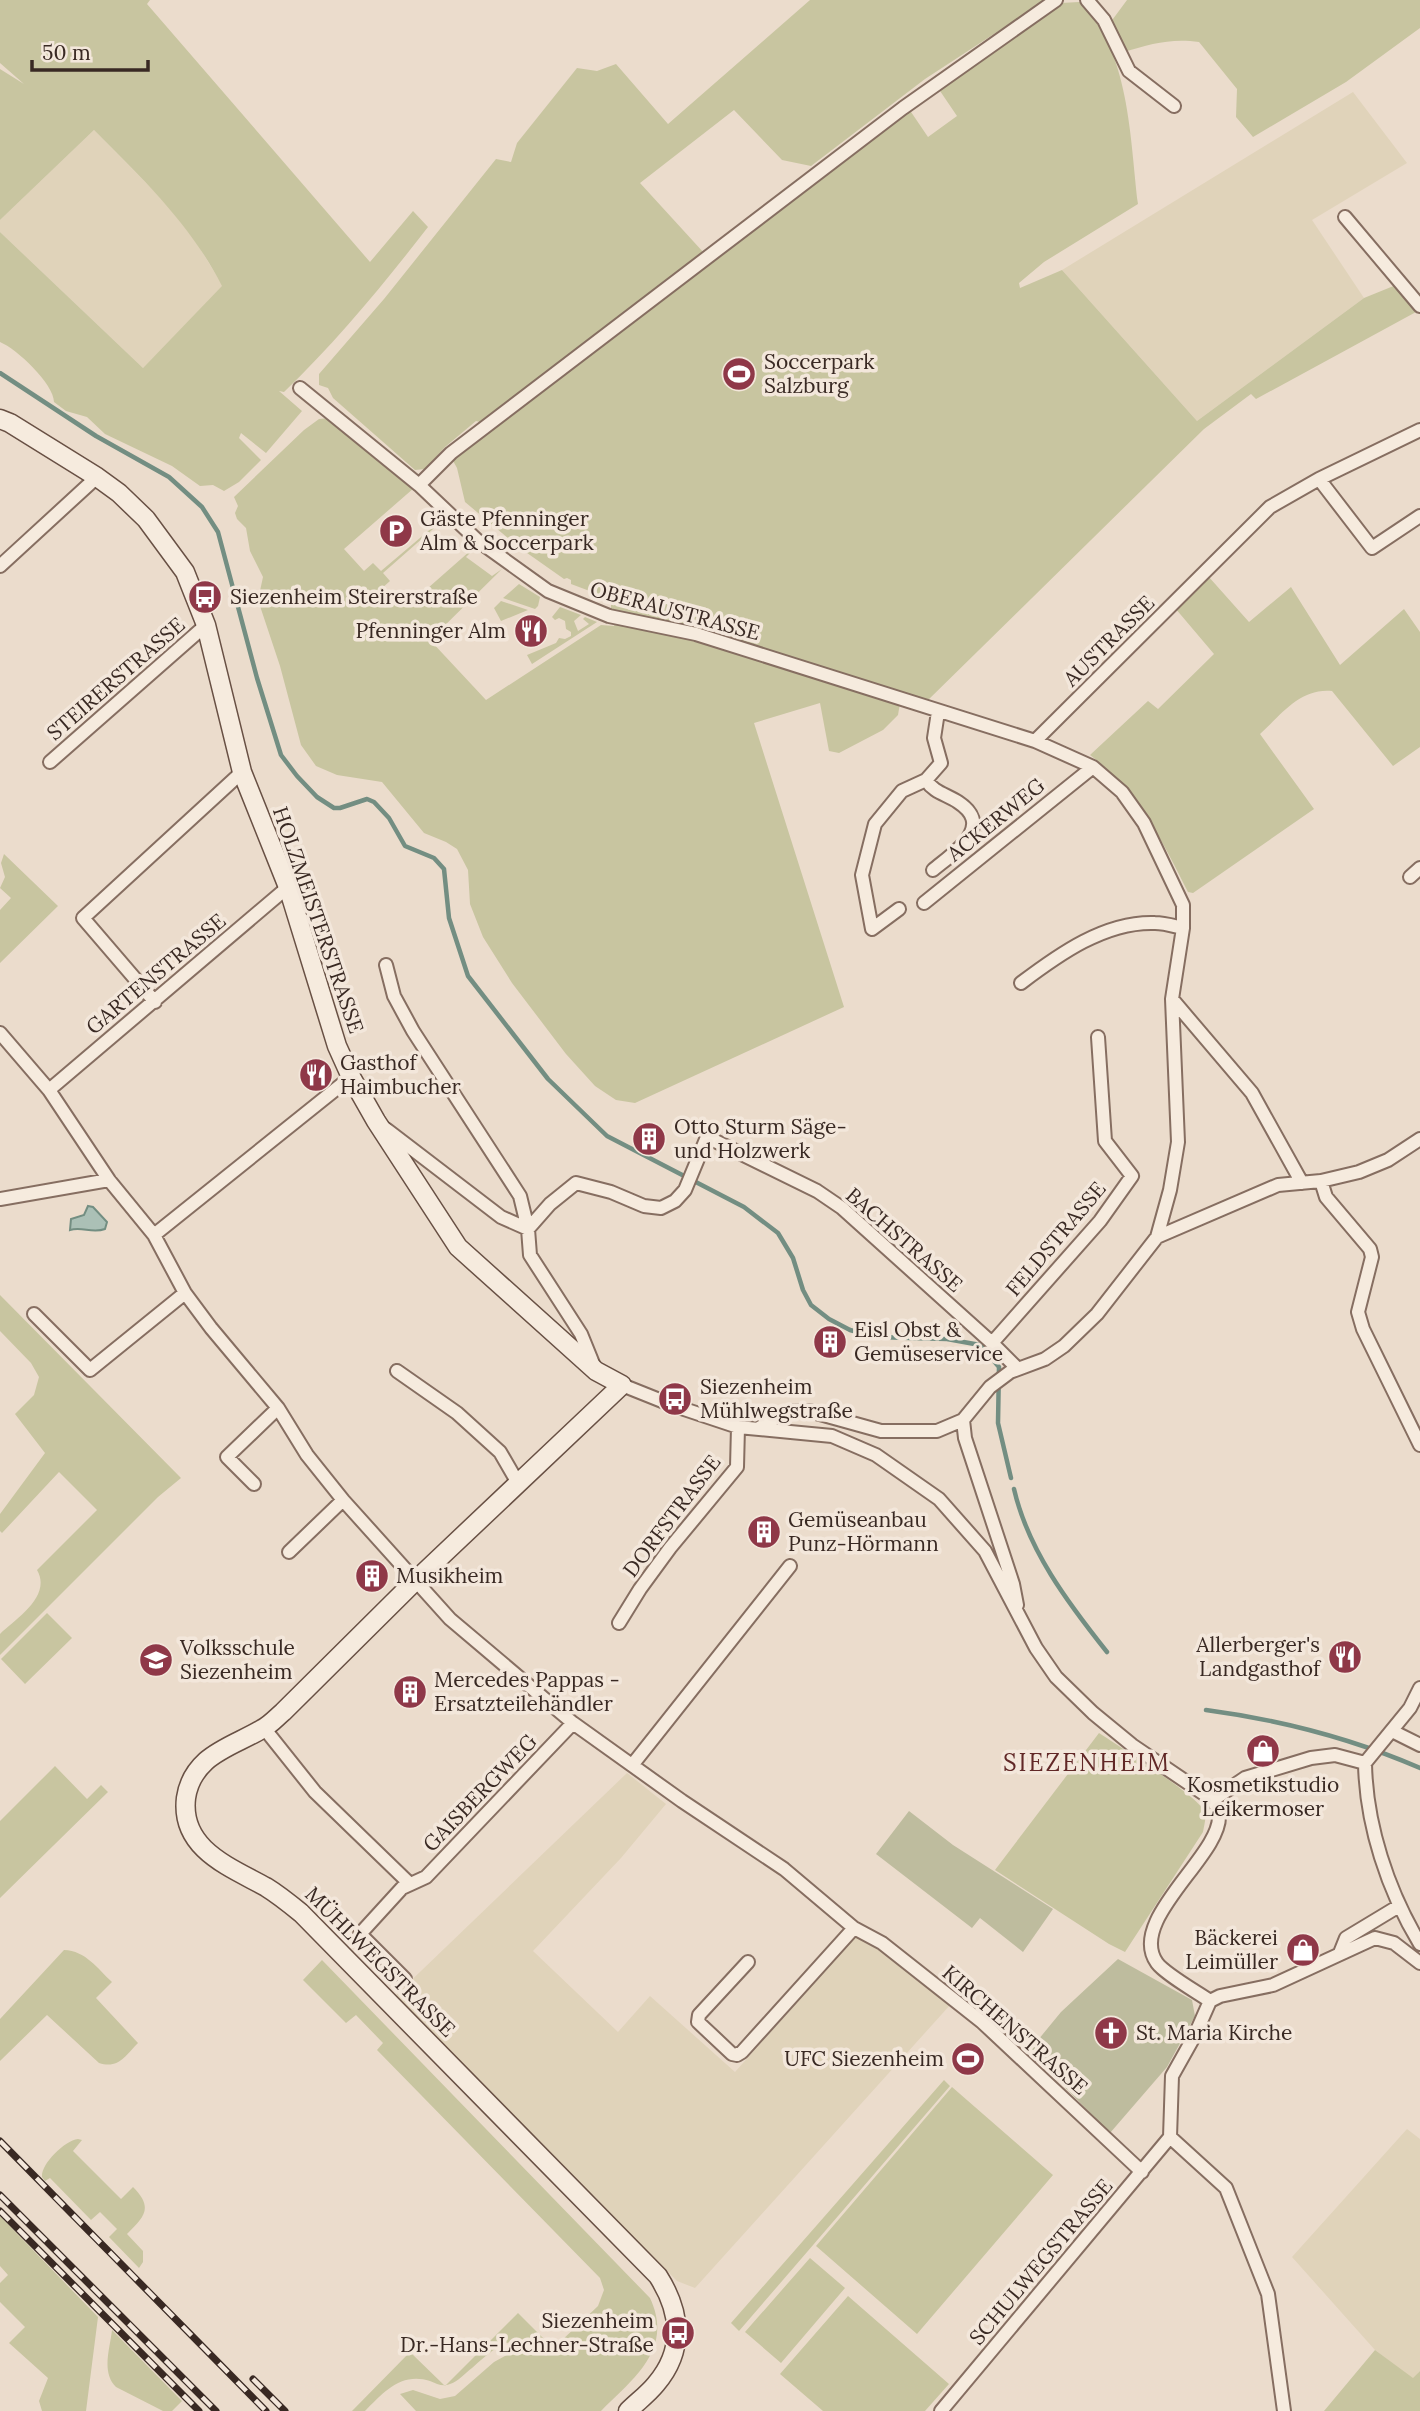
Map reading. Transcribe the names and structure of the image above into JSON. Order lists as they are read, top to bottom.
{
  "streets": {
    "street": [
      "OBERAUSTRASSE",
      "AUSTRASSE",
      "STEIRERSTRASSE",
      "ACKERWEG",
      "HOLZMEISTERSTRASSE",
      "GARTENSTRASSE",
      "FELDSTRASSE",
      "BACHSTRASSE",
      "DORFSTRASSE",
      "GAISBERGWEG",
      "MÜHLWEGSTRASSE",
      "KIRCHENSTRASSE",
      "SCHULWEGSTRASSE"
    ]
  },
  "crossings": [
    ["OBERAUSTRASSE", "AUSTRASSE"],
    ["STEIRERSTRASSE", "HOLZMEISTERSTRASSE"],
    ["HOLZMEISTERSTRASSE", "GARTENSTRASSE"],
    ["HOLZMEISTERSTRASSE", "MÜHLWEGSTRASSE"],
    ["FELDSTRASSE", "BACHSTRASSE"],
    ["GAISBERGWEG", "KIRCHENSTRASSE"],
    ["MÜHLWEGSTRASSE", "KIRCHENSTRASSE"],
    ["KIRCHENSTRASSE", "SCHULWEGSTRASSE"]
  ],
  "districts": ["SIEZENHEIM"],
  "places": {
    "sports": ["Soccerpark Salzburg", "UFC Siezenheim"],
    "parking": ["Gäste Pfenninger Alm & Soccerpark"],
    "bus stop": ["Siezenheim Steirerstraße", "Siezenheim Mühlwegstraße", "Siezenheim Dr.-Hans-Lechner-Straße"],
    "restaurant": ["Pfenninger Alm", "Gasthof Haimbucher", "Allerberger's Landgasthof"],
    "building": [
      "Otto Sturm Säge- und Holzwerk",
      "Eisl Obst & Gemüseservice",
      "Gemüseanbau Punz-Hörmann",
      "Musikheim",
      "Mercedes Pappas - Ersatzteilehändler"
    ],
    "school or university": ["Volksschule Siezenheim"],
    "shop": ["Kosmetikstudio Leikermoser", "Bäckerei Leimüller"],
    "church": ["St. Maria Kirche"]
  },
  "scale_bar": "50 m"
}
